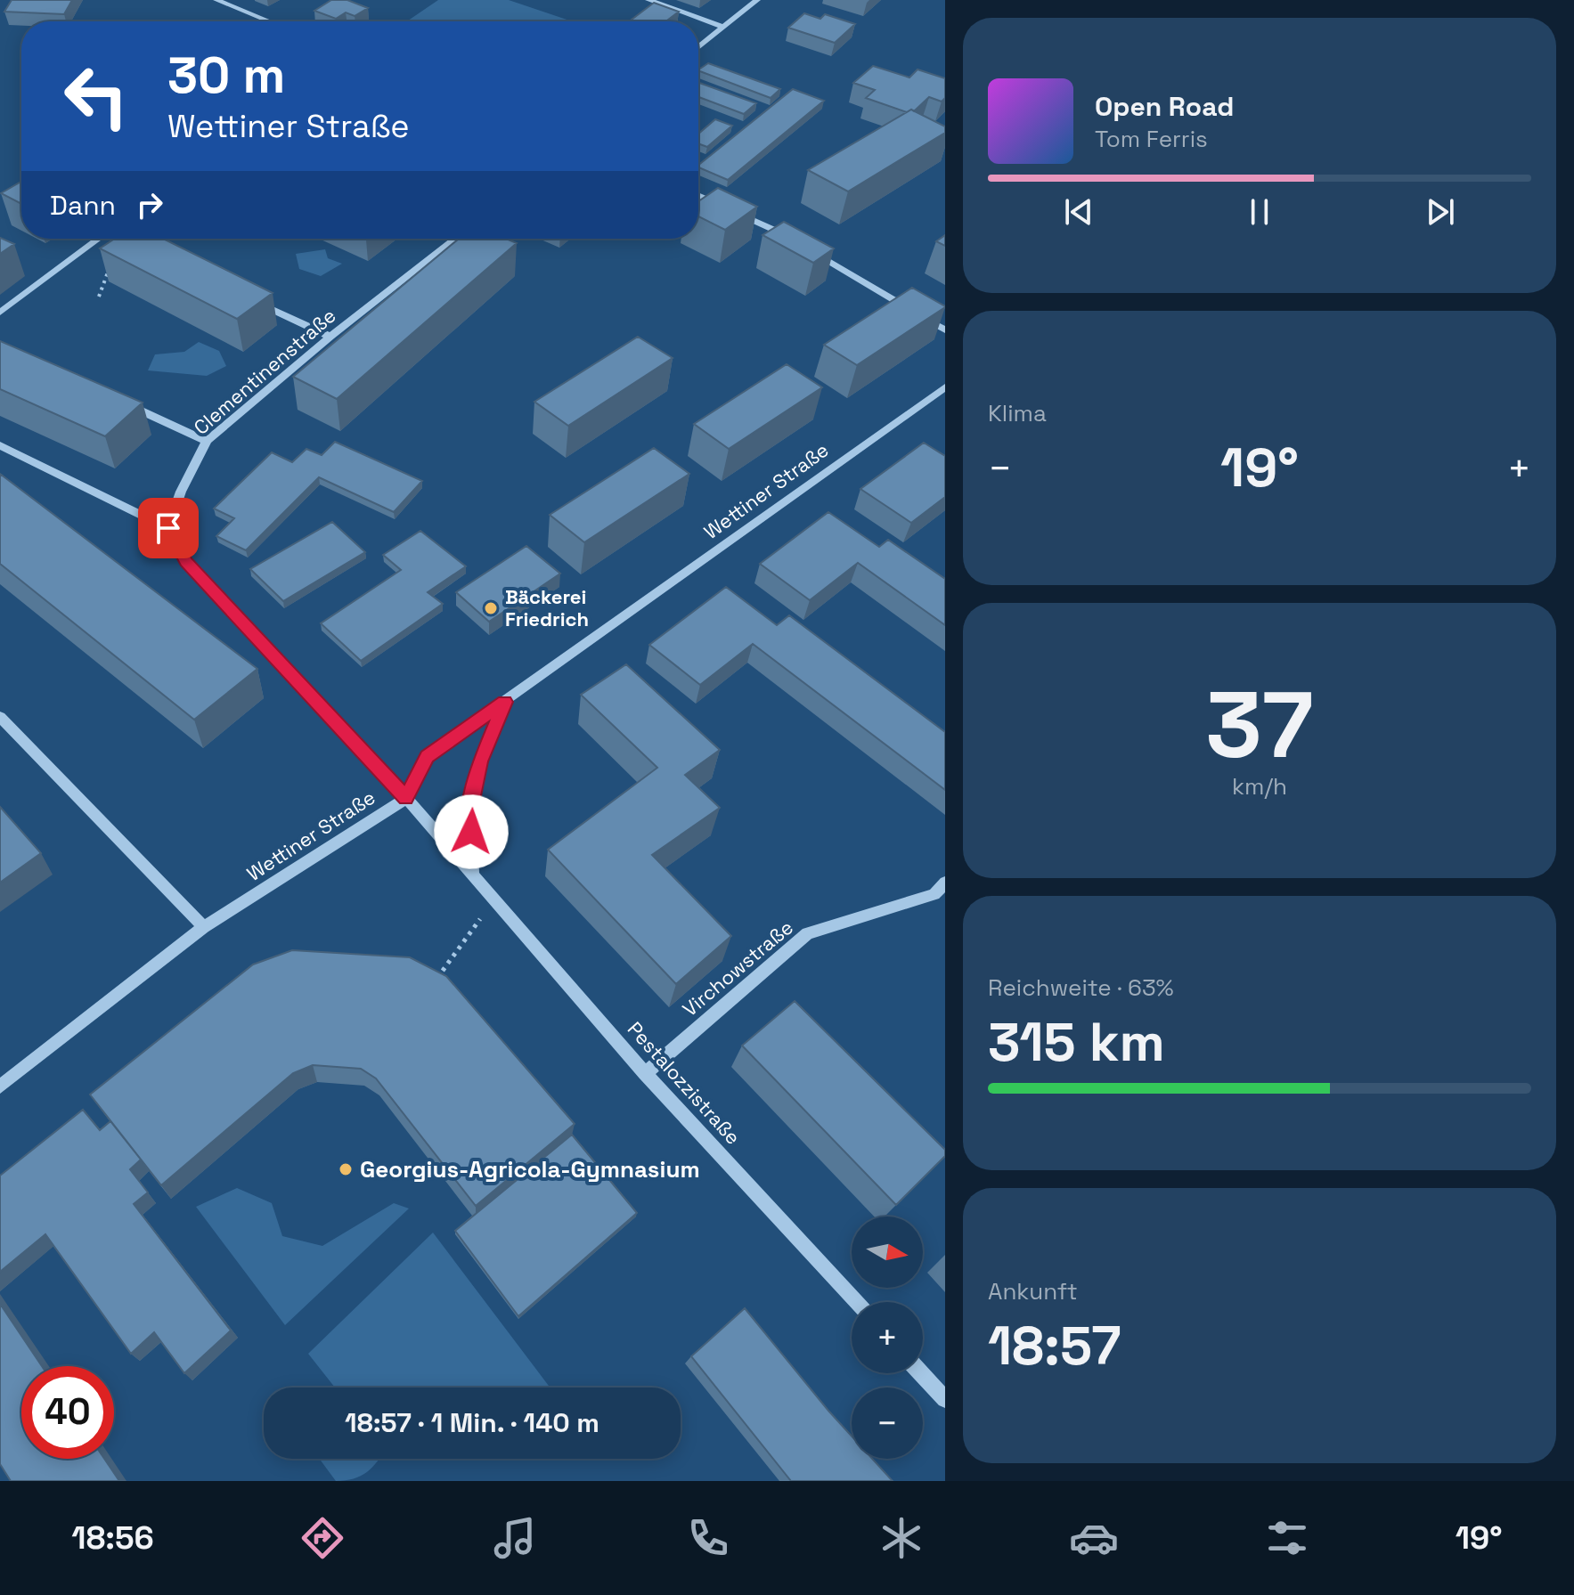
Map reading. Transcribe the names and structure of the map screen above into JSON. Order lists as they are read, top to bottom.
{
  "streets": {
    "street": [
      "Clementinenstraße",
      "Wettiner Straße",
      "Virchowstraße",
      "Pestalozzistraße"
    ]
  },
  "crossings": [
    ["Wettiner Straße", "Pestalozzistraße"],
    ["Virchowstraße", "Pestalozzistraße"]
  ],
  "places": ["Bäckerei Friedrich", "Georgius-Agricola-Gymnasium"],
  "north": "right",
  "page": {
    "turn": ["30 m", "Wettiner Straße"],
    "song": ["Open Road", "Tom Ferris"],
    "then": "Dann",
    "tile": [
      "Klima",
      ["37", "km/h"],
      ["Reichweite · 63%", "315 km"],
      ["Ankunft", "18:57"]
    ],
    "heat": ["−", "19°", "+"],
    "map_buttons": ["+", "−"],
    "limit": "40",
    "trip": "18:57 · 1 Min. · 140 m",
    "tabs": ["18:56", "19°"]
  }
}
